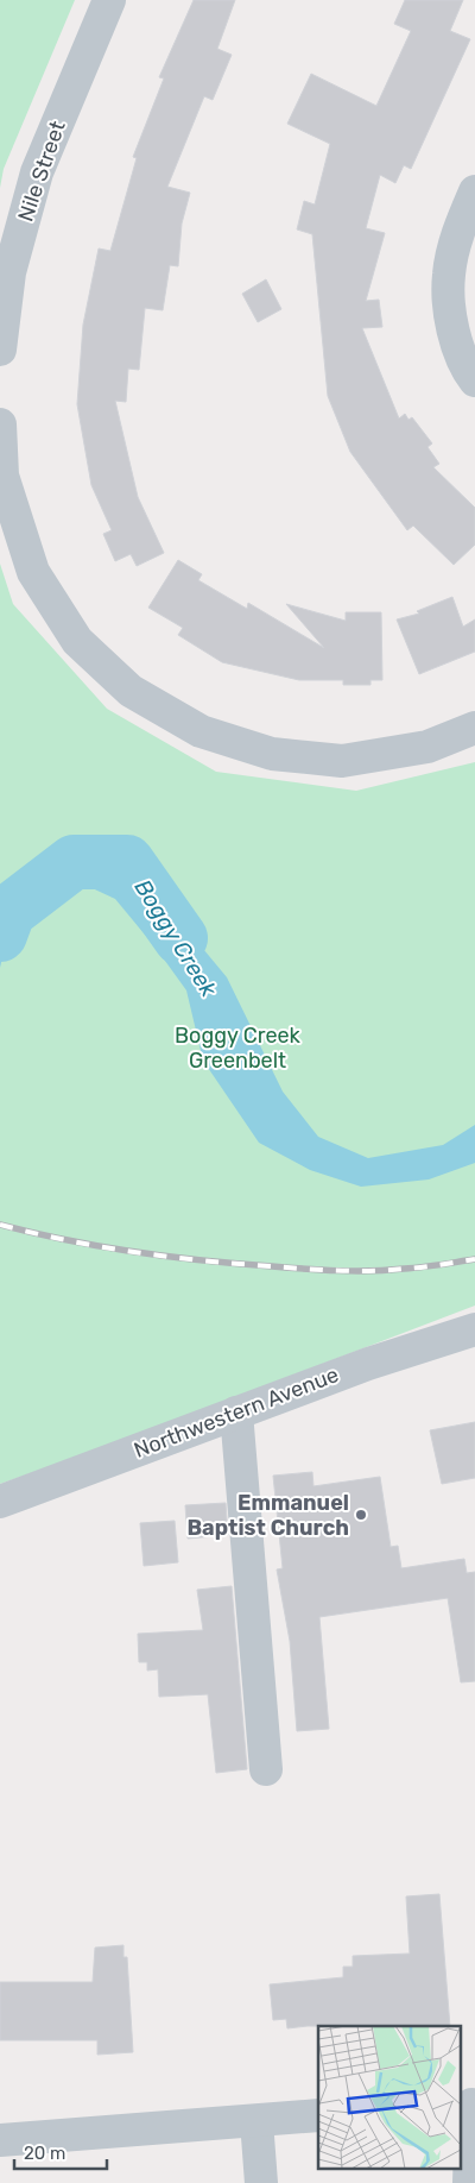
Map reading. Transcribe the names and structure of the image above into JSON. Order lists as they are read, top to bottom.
{
  "streets": {
    "street": ["Nile Street", "Northwestern Avenue"]
  },
  "water": ["Boggy Creek"],
  "parks": ["Boggy Creek Greenbelt"],
  "places": ["Emmanuel Baptist Church"],
  "scale_bar": "20 m"
}
